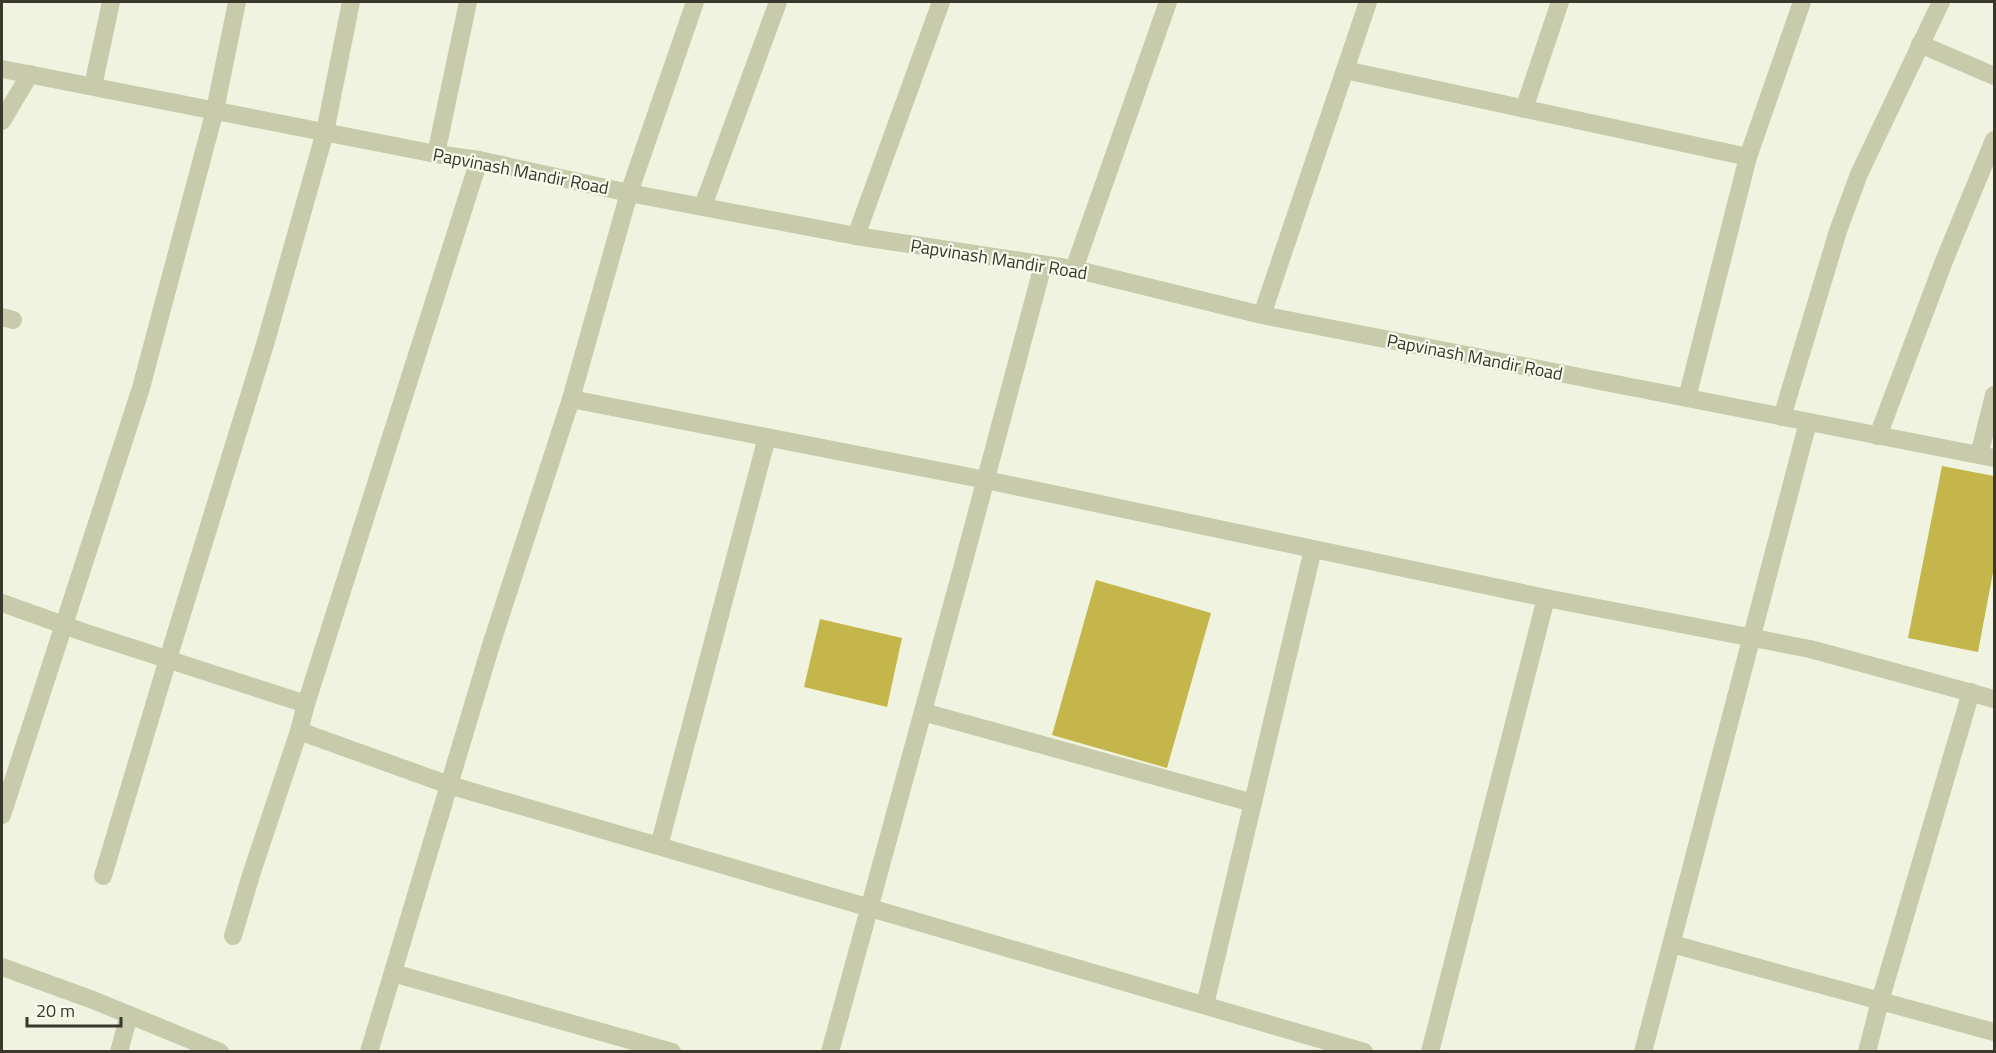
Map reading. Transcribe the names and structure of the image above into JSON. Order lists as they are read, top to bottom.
{
  "streets": {
    "street": ["Papvinash Mandir Road"]
  },
  "scale_bar": "20 m"
}
